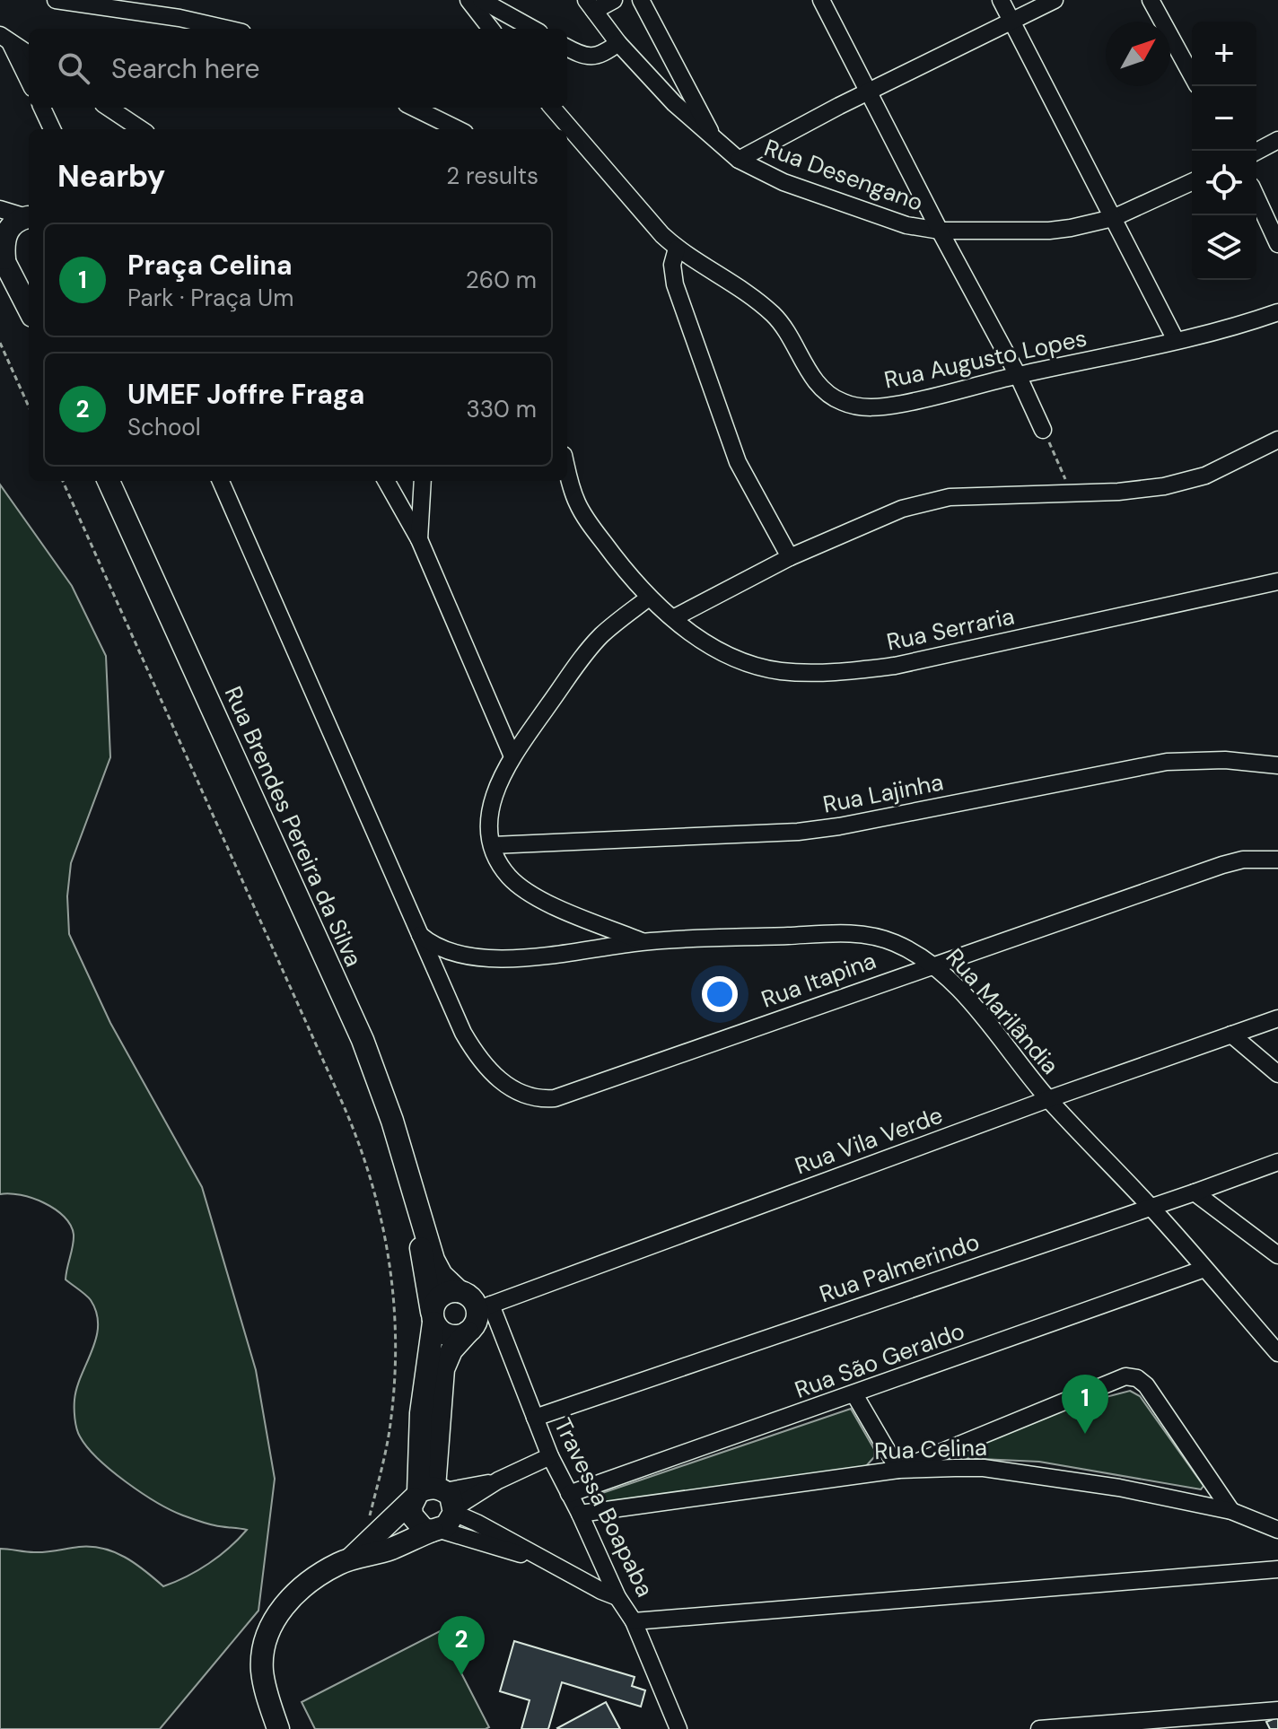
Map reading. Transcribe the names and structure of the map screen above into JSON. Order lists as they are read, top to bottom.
{
  "streets": {
    "main road": ["Rua Brendes Pereira da Silva"],
    "street": [
      "Rua Desengano",
      "Rua Augusto Lopes",
      "Rua Serraria",
      "Rua Lajinha",
      "Rua Itapina",
      "Rua Marilândia",
      "Rua Vila Verde",
      "Rua Palmerindo",
      "Rua São Geraldo",
      "Rua Celina",
      "Travessa Boapaba"
    ]
  },
  "crossings": [
    ["Rua Brendes Pereira da Silva", "Rua Vila Verde"],
    ["Rua Brendes Pereira da Silva", "Travessa Boapaba"],
    ["Rua Itapina", "Rua Marilândia"],
    ["Rua Marilândia", "Rua Vila Verde"],
    ["Rua Marilândia", "Rua Palmerindo"],
    ["Rua Marilândia", "Rua São Geraldo"],
    ["Rua Vila Verde", "Travessa Boapaba"],
    ["Rua Palmerindo", "Travessa Boapaba"],
    ["Rua São Geraldo", "Travessa Boapaba"],
    ["Rua Celina", "Travessa Boapaba"]
  ],
  "north": "top right",
  "page": {
    "map_buttons": ["+", "−"],
    "search": "Search here",
    "heading": ["Nearby", "2 results"],
    "list": [
      {
        "mark": "1",
        "name": "Praça Celina",
        "note": "Park · Praça Um",
        "value": "260 m"
      },
      {
        "mark": "2",
        "name": "UMEF Joffre Fraga",
        "note": "School",
        "value": "330 m"
      }
    ],
    "pins": ["1", "2"]
  }
}
